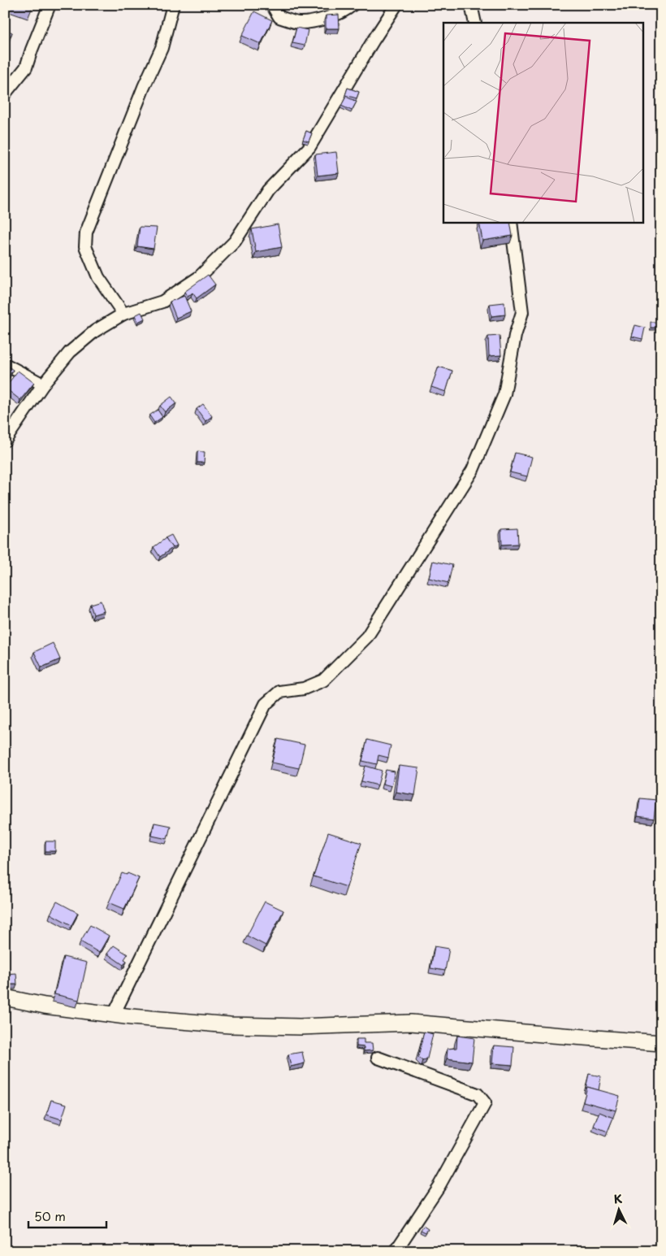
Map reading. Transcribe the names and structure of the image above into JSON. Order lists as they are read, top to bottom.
{
  "scale_bar": "50 m",
  "north": "top"
}
